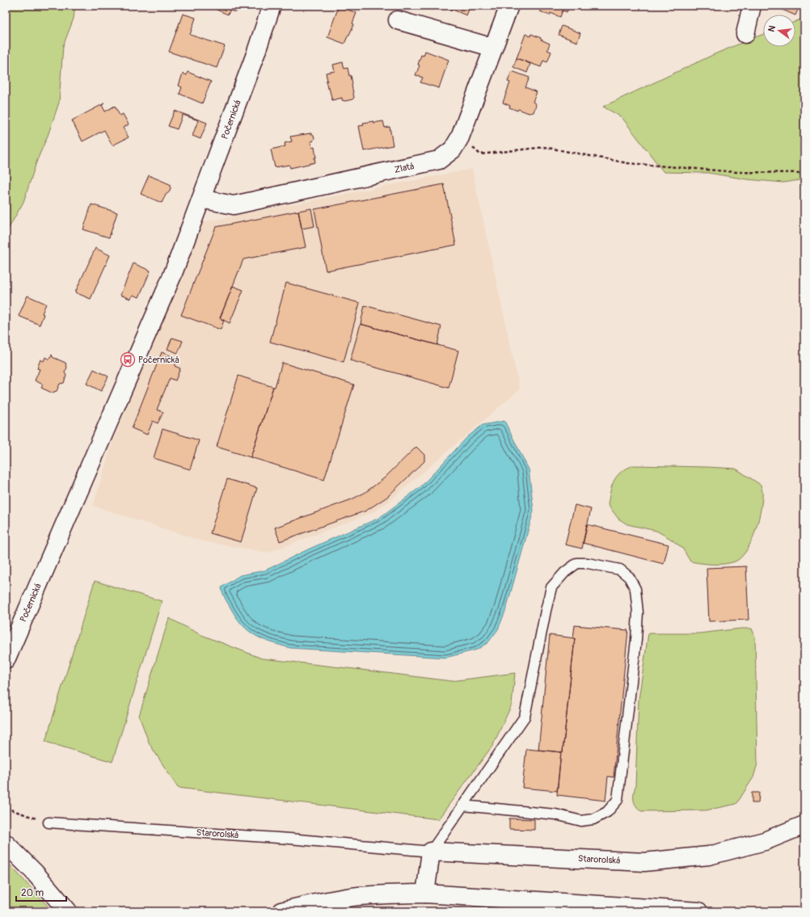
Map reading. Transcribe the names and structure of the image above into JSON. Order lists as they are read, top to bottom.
{
  "streets": {
    "street": ["Počernická", "Zlatá", "Starorolská"]
  },
  "crossings": [
    ["Počernická", "Zlatá"]
  ],
  "places": {
    "bus stop": ["Počernická"]
  },
  "scale_bar": "20 m",
  "north": "left"
}
